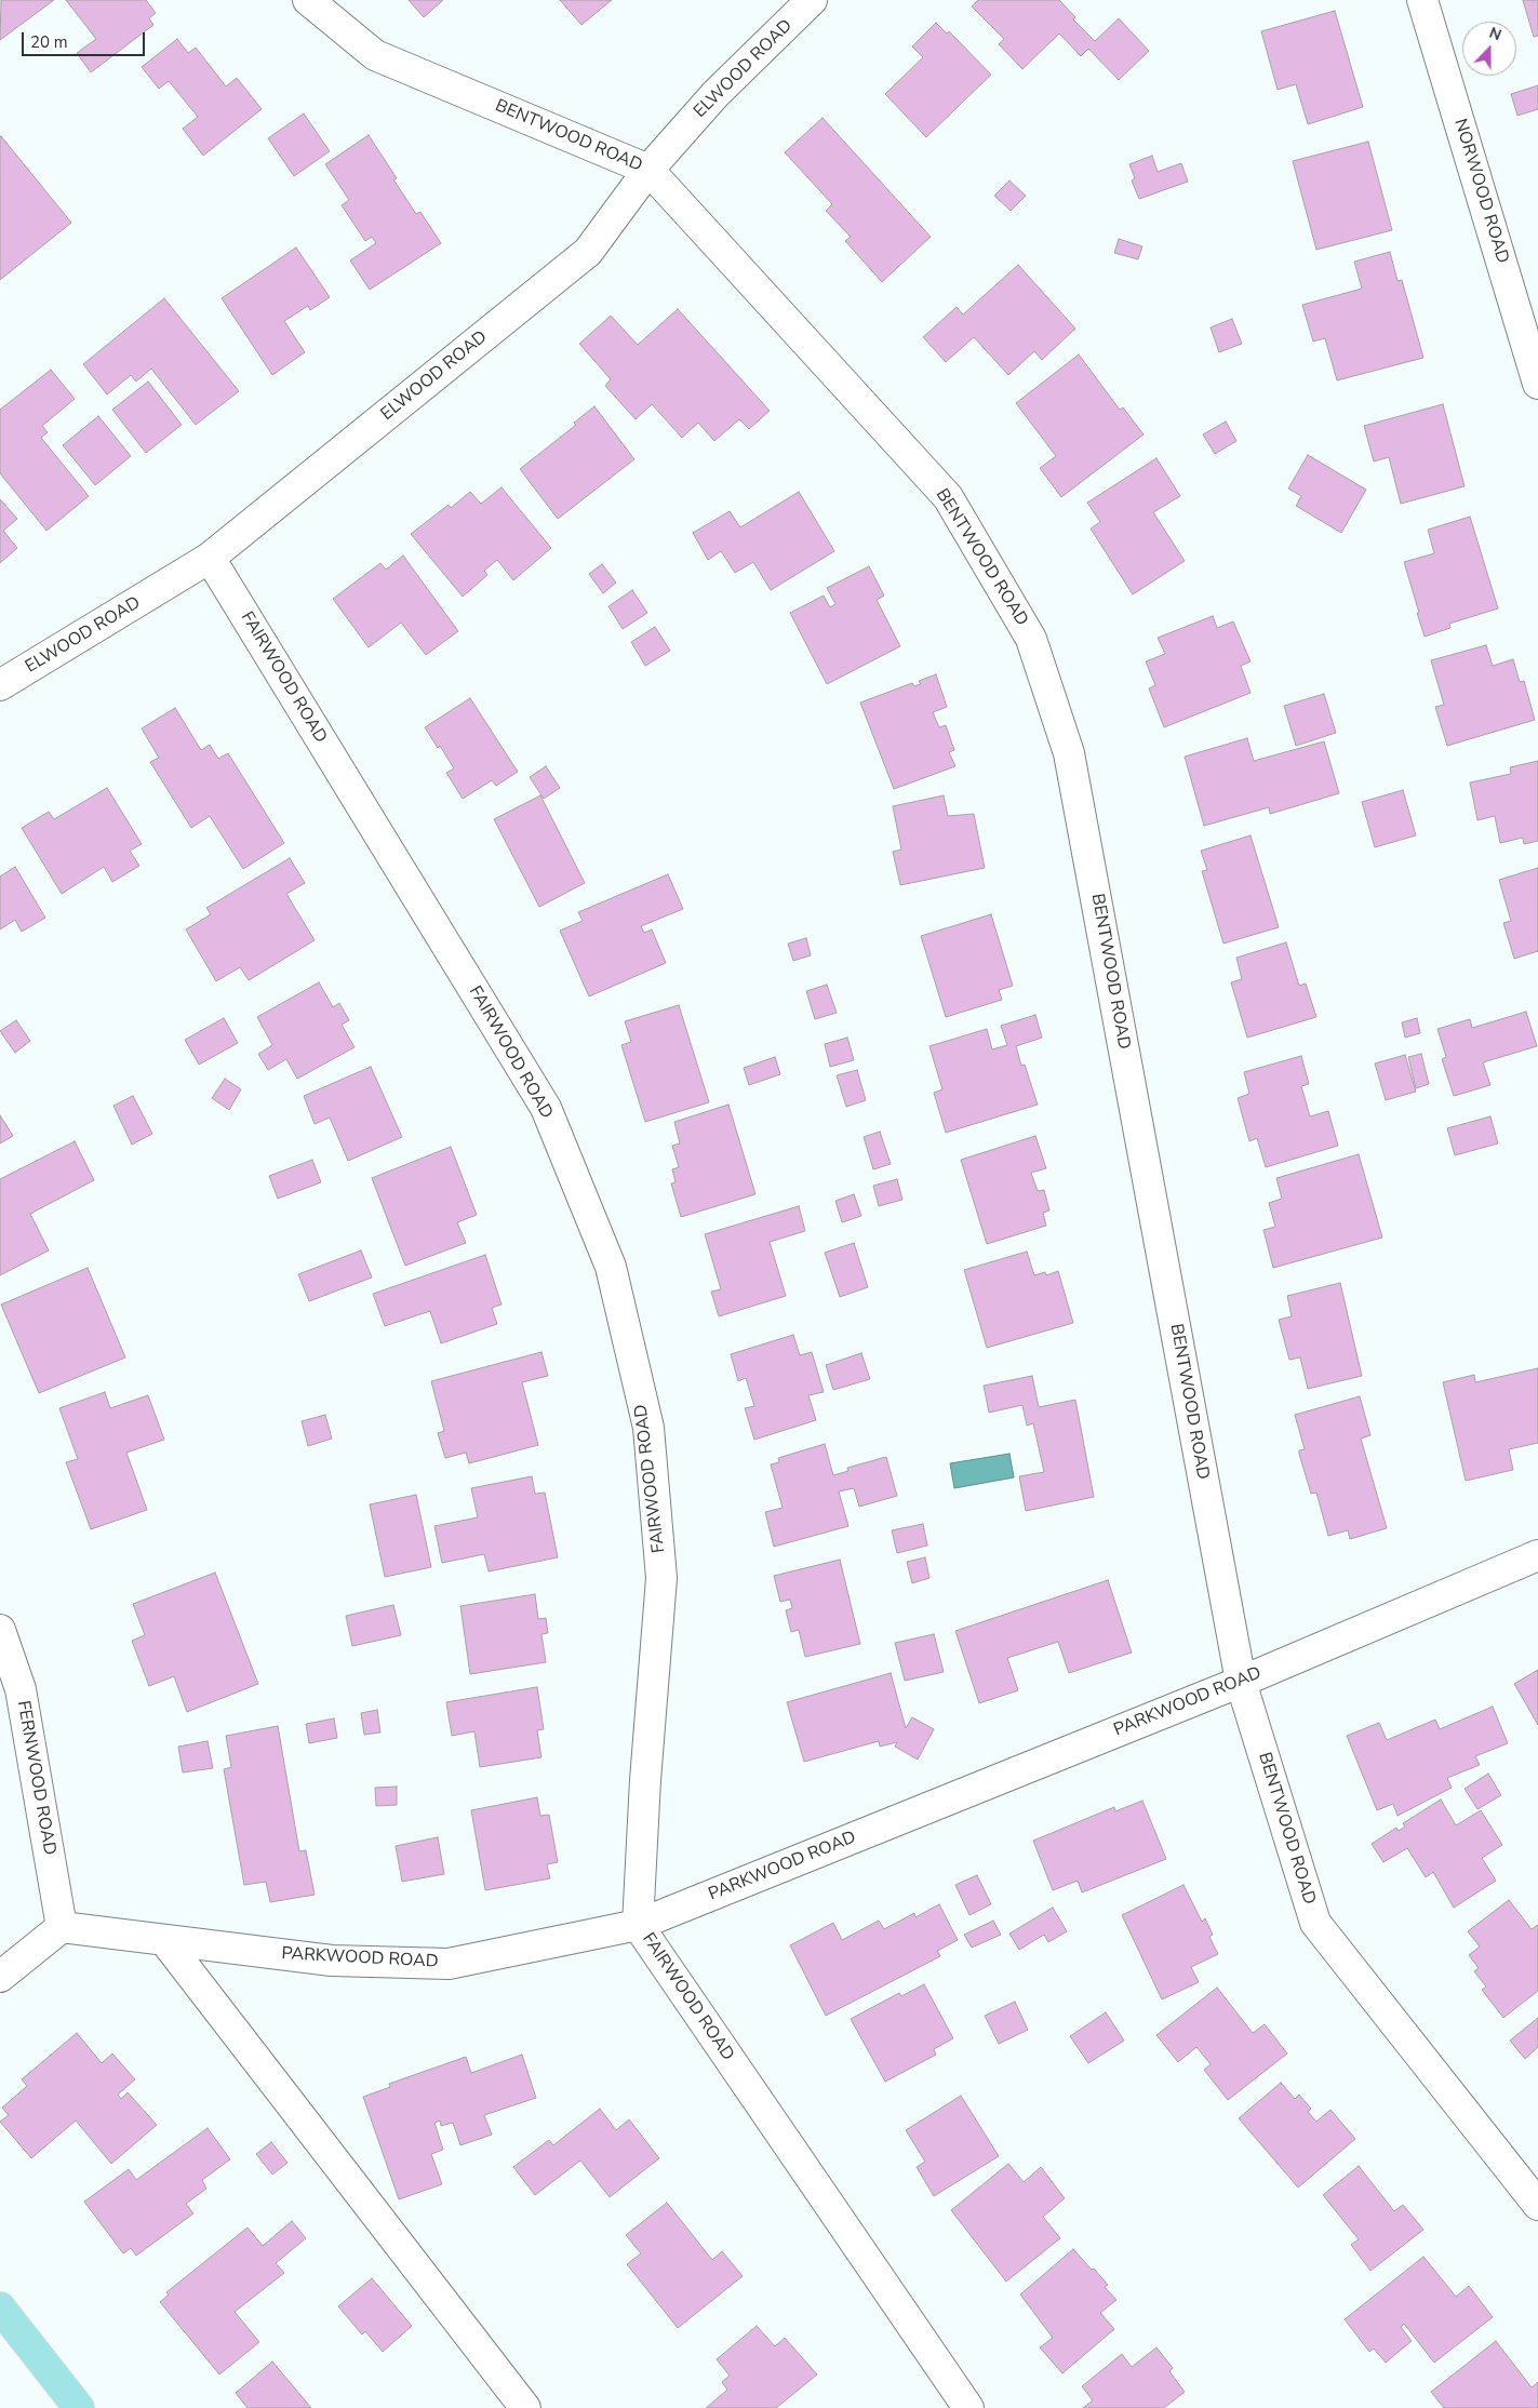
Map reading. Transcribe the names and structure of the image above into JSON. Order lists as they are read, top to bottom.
{
  "streets": {
    "street": [
      "ELWOOD ROAD",
      "BENTWOOD ROAD",
      "NORWOOD ROAD",
      "FAIRWOOD ROAD",
      "PARKWOOD ROAD",
      "FERNWOOD ROAD"
    ]
  },
  "crossings": [
    ["ELWOOD ROAD", "BENTWOOD ROAD"],
    ["ELWOOD ROAD", "FAIRWOOD ROAD"],
    ["BENTWOOD ROAD", "PARKWOOD ROAD"],
    ["FAIRWOOD ROAD", "PARKWOOD ROAD"],
    ["PARKWOOD ROAD", "FERNWOOD ROAD"]
  ],
  "scale_bar": "20 m",
  "north": "top"
}
